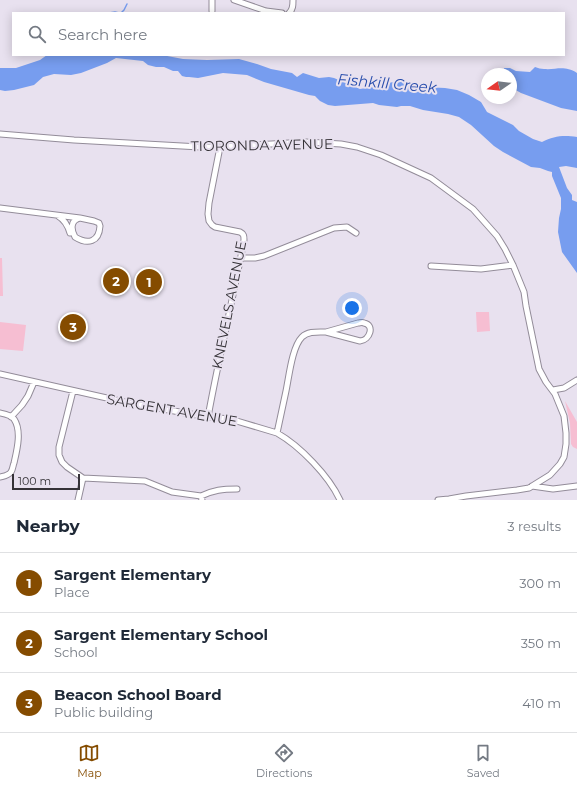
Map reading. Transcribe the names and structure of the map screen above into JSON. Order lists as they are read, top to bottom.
{
  "streets": {
    "street": ["TIORONDA AVENUE", "KNEVELS AVENUE", "SARGENT AVENUE"]
  },
  "crossings": [
    ["TIORONDA AVENUE", "KNEVELS AVENUE"],
    ["KNEVELS AVENUE", "SARGENT AVENUE"]
  ],
  "water": ["Fishkill Creek"],
  "scale_bar": "100 m",
  "north": "left",
  "page": {
    "search": "Search here",
    "pins": ["2", "1", "3"],
    "scale": "100 m",
    "heading": ["Nearby", "3 results"],
    "list": [
      {
        "mark": "1",
        "name": "Sargent Elementary",
        "note": "Place",
        "value": "300 m"
      },
      {
        "mark": "2",
        "name": "Sargent Elementary School",
        "note": "School",
        "value": "350 m"
      },
      {
        "mark": "3",
        "name": "Beacon School Board",
        "note": "Public building",
        "value": "410 m"
      }
    ],
    "nav": ["Map", "Directions", "Saved"]
  }
}
